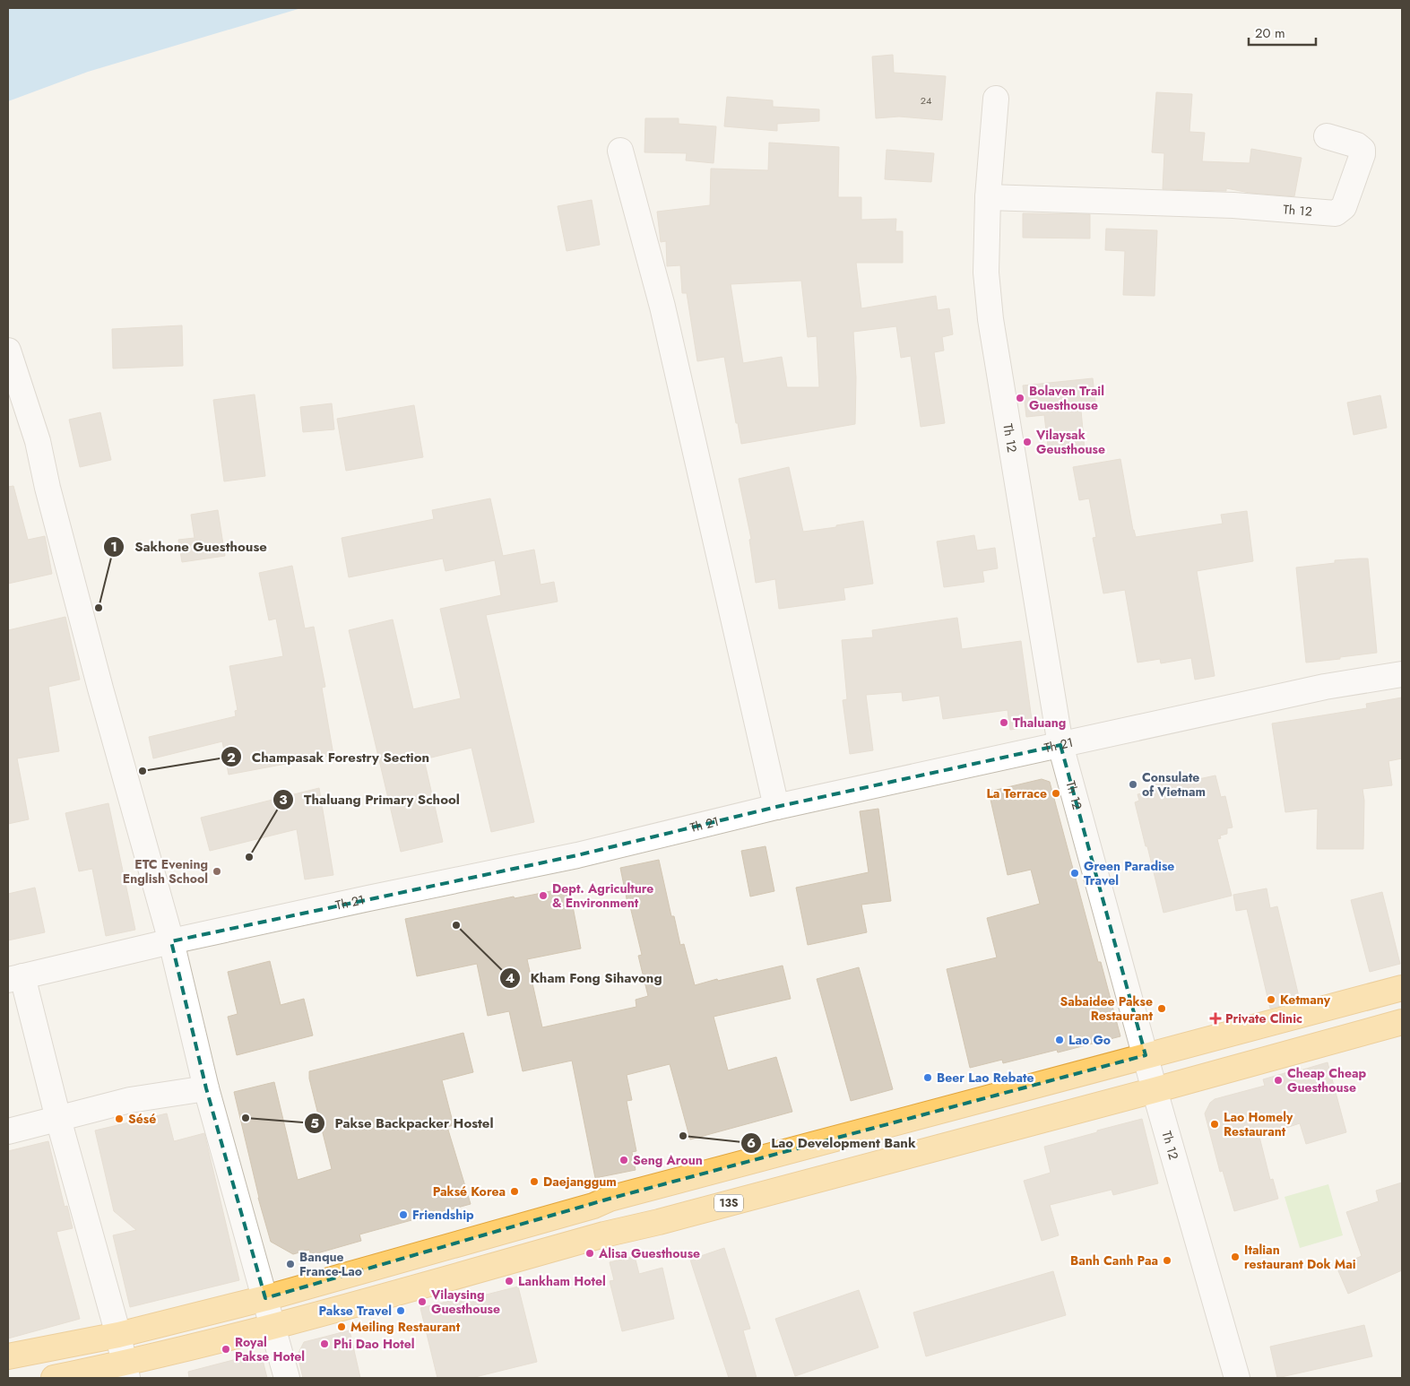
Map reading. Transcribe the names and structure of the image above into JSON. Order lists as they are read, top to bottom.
{
  "streets": {
    "highway": ["13S"],
    "street": ["Th 12", "Th 21"]
  },
  "crossings": [
    ["Th 12", "Th 21"],
    ["Th 12", "13S"]
  ],
  "places": {
    "other": [
      "Bolaven Trail Guesthouse",
      "Vilaysak Geusthouse",
      "Sakhone Guesthouse",
      "Thaluang",
      "Champasak Forestry Section",
      "Consulate of Vietnam",
      "La Terrace",
      "Thaluang Primary School",
      "ETC Evening English School",
      "Green Paradise Travel",
      "Dept. Agriculture & Environment",
      "Kham Fong Sihavong",
      "Ketmany",
      "Sabaidee Pakse Restaurant",
      "Lao Go",
      "Beer Lao Rebate",
      "Cheap Cheap Guesthouse",
      "Pakse Backpacker Hostel",
      "Sésé",
      "Lao Homely Restaurant",
      "Lao Development Bank",
      "Seng Aroun",
      "Daejanggum",
      "Paksé Korea",
      "Friendship",
      "Alisa Guesthouse",
      "Italian restaurant Dok Mai",
      "Banh Canh Paa",
      "Banque France-Lao",
      "Lankham Hotel",
      "Vilaysing Guesthouse",
      "Pakse Travel",
      "Meiling Restaurant",
      "Phi Dao Hotel",
      "Royal Pakse Hotel"
    ],
    "health": ["Private Clinic"]
  },
  "house_numbers": ["24"],
  "scale_bar": "20 m"
}
